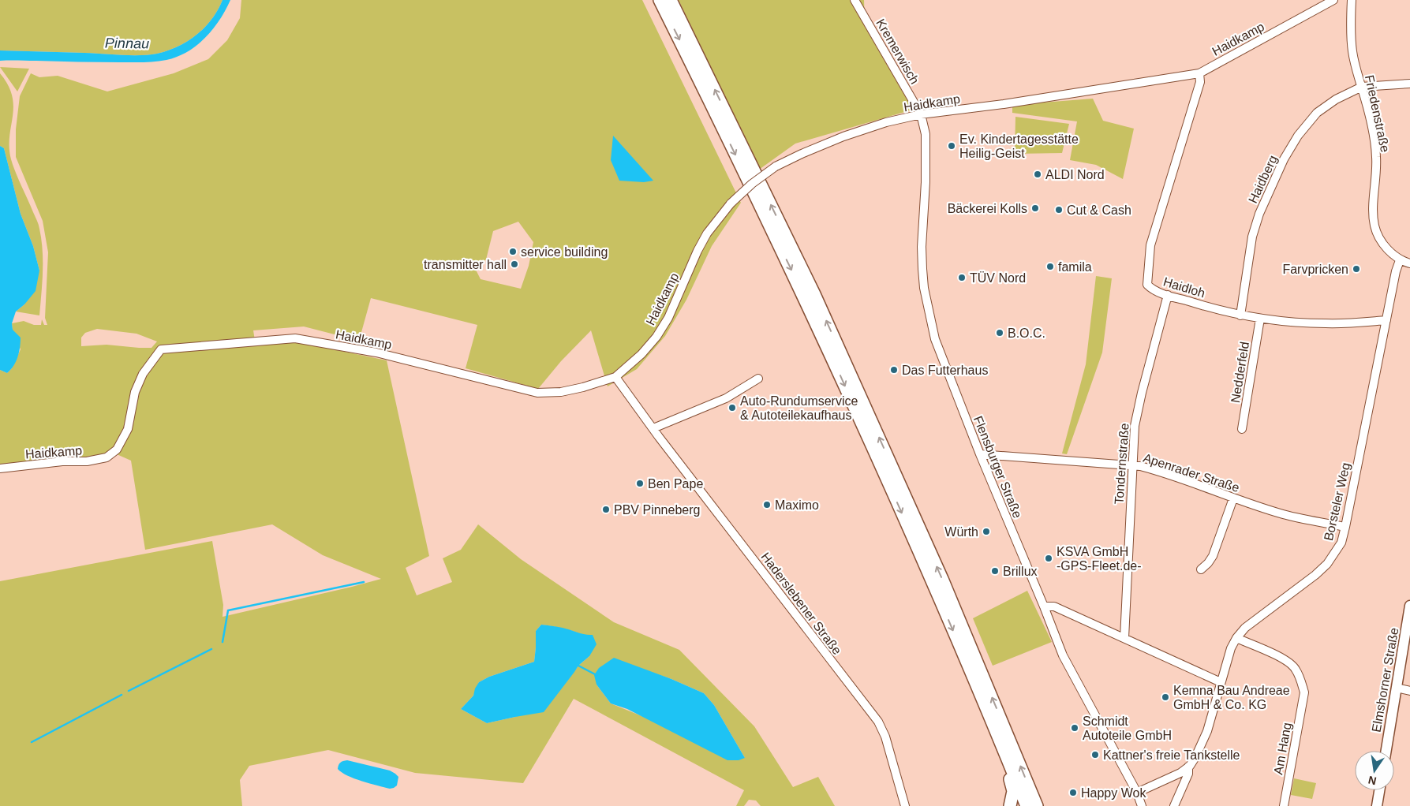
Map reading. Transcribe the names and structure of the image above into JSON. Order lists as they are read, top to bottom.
{
  "streets": {
    "main road": ["Elmshorner Straße"],
    "street": [
      "Haidkamp",
      "Kremerwisch",
      "Friedenstraße",
      "Haidberg",
      "Haidloh",
      "Nedderfeld",
      "Tondernstraße",
      "Flensburger Straße",
      "Apenrader Straße",
      "Borsteler Weg",
      "Haderslebener Straße",
      "Am Hang"
    ]
  },
  "crossings": [
    ["Haidkamp", "Kremerwisch"],
    ["Haidkamp", "Haidloh"],
    ["Haidkamp", "Flensburger Straße"],
    ["Haidkamp", "Haderslebener Straße"],
    ["Kremerwisch", "Flensburger Straße"],
    ["Friedenstraße", "Haidberg"],
    ["Friedenstraße", "Borsteler Weg"],
    ["Haidberg", "Haidloh"],
    ["Haidloh", "Nedderfeld"],
    ["Haidloh", "Tondernstraße"],
    ["Haidloh", "Borsteler Weg"],
    ["Tondernstraße", "Apenrader Straße"],
    ["Flensburger Straße", "Apenrader Straße"],
    ["Flensburger Straße", "Borsteler Weg"],
    ["Apenrader Straße", "Borsteler Weg"],
    ["Borsteler Weg", "Am Hang"]
  ],
  "water": ["Pinnau"],
  "places": [
    "Ev. Kindertagesstätte Heilig-Geist",
    "ALDI Nord",
    "Bäckerei Kolls",
    "Cut & Cash",
    "service building",
    "transmitter hall",
    "famila",
    "Farvpricken",
    "TÜV Nord",
    "B.O.C.",
    "Das Futterhaus",
    "Auto-Rundumservice & Autoteilekaufhaus",
    "Ben Pape",
    "Maximo",
    "PBV Pinneberg",
    "Würth",
    "KSVA GmbH -GPS-Fleet.de-",
    "Brillux",
    "Kemna Bau Andreae GmbH & Co. KG",
    "Schmidt Autoteile GmbH",
    "Kattner's freie Tankstelle",
    "Happy Wok"
  ],
  "north": "bottom"
}
